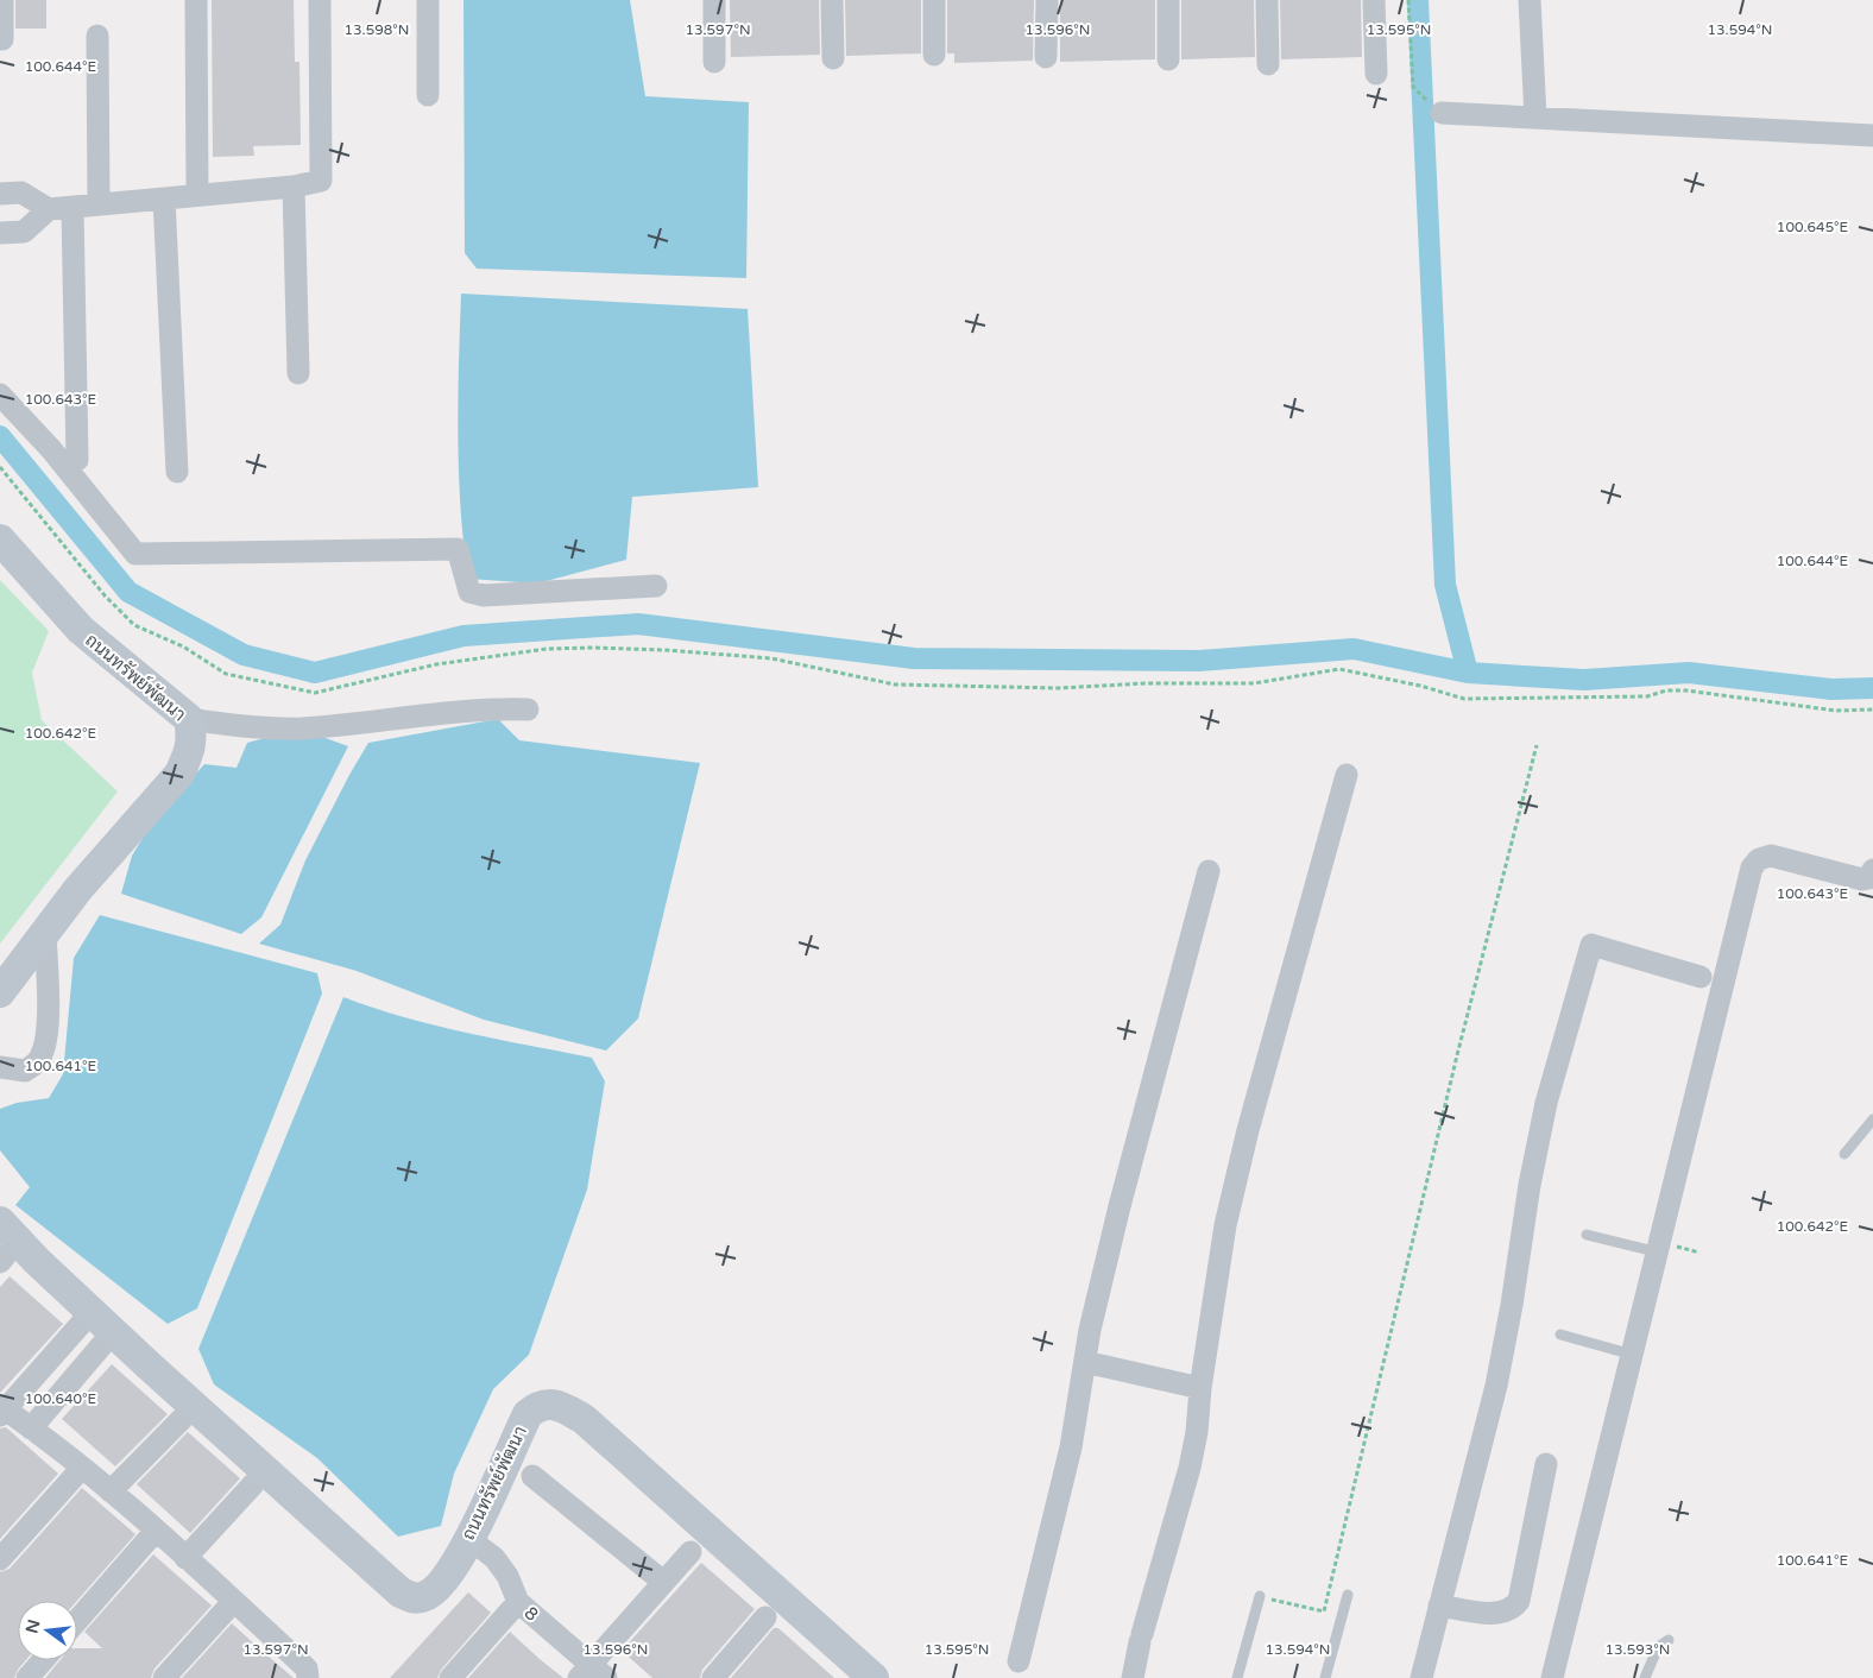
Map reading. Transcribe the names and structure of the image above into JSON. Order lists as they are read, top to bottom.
{
  "streets": {
    "street": ["ถนนทรัพย์พัฒนา", "8"]
  },
  "crossings": [
    ["ถนนทรัพย์พัฒนา", "8"]
  ],
  "north": "left",
  "coordinates": [
    "13.598°N",
    "13.597°N",
    "13.596°N",
    "13.595°N",
    "13.594°N",
    "100.644°E",
    "100.645°E",
    "100.643°E",
    "100.642°E",
    "100.641°E",
    "100.640°E",
    "13.593°N"
  ]
}
